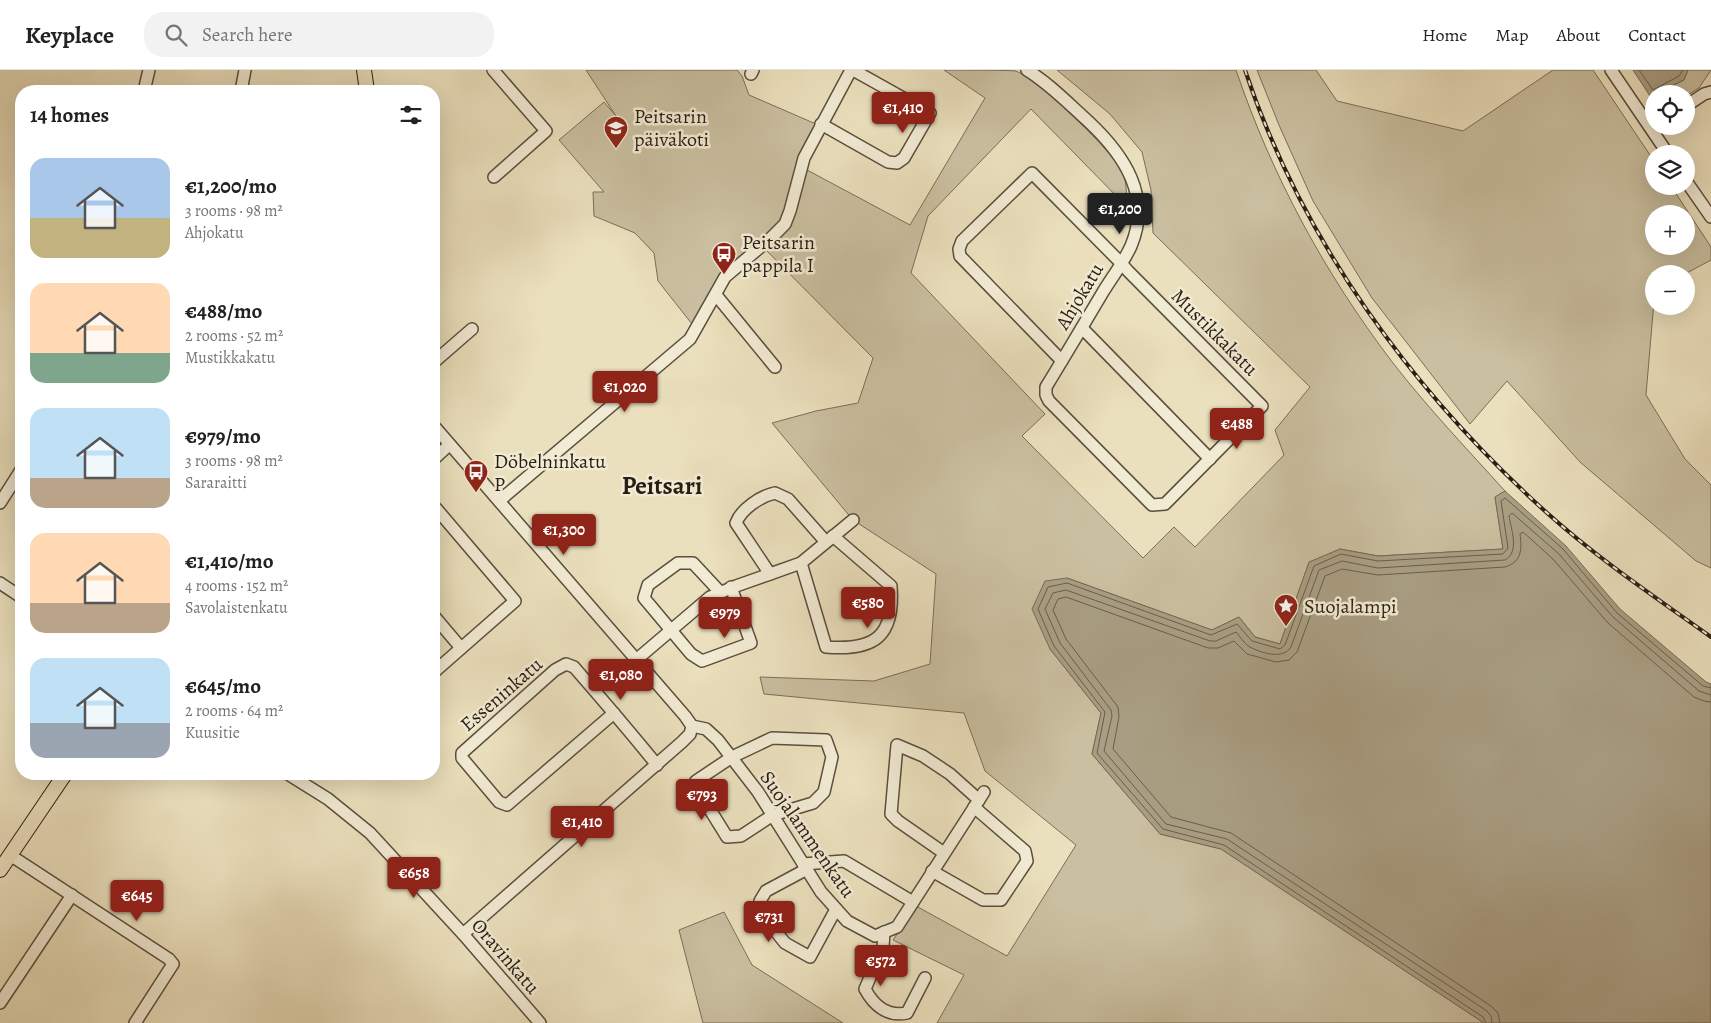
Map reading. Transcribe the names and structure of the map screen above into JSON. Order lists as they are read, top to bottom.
{
  "streets": {
    "street": [
      "Ahjokatu",
      "Mustikkakatu",
      "Esseninkatu",
      "Suojalammenkatu",
      "Oravinkatu"
    ]
  },
  "crossings": [
    ["Ahjokatu", "Mustikkakatu"]
  ],
  "districts": ["Peitsari"],
  "places": {
    "school or university": ["Peitsarin päiväkoti"],
    "bus stop": ["Peitsarin pappila I", "Döbelninkatu P"],
    "place": ["Suojalampi"]
  },
  "page": {
    "header": "Keyplace",
    "search": "Search here",
    "nav": [
      "Home",
      "Map",
      "About",
      "Contact"
    ],
    "map_buttons": ["+", "−"],
    "heading": "14 homes",
    "price": [
      "€1,410",
      "€1,200",
      "€1,020",
      "€488",
      "€1,300",
      "€580",
      "€979",
      "€1,080",
      "€793",
      "€1,410",
      "€658",
      "€645",
      "€731",
      "€572"
    ],
    "list": [
      {
        "name": "€1,200/mo",
        "note": "3 rooms · 98 m² · Ahjokatu"
      },
      {
        "name": "€488/mo",
        "note": "2 rooms · 52 m² · Mustikkakatu"
      },
      {
        "name": "€979/mo",
        "note": "3 rooms · 98 m² · Sararaitti"
      },
      {
        "name": "€1,410/mo",
        "note": "4 rooms · 152 m² · Savolaistenkatu"
      },
      {
        "name": "€645/mo",
        "note": "2 rooms · 64 m² · Kuusitie"
      }
    ]
  }
}
